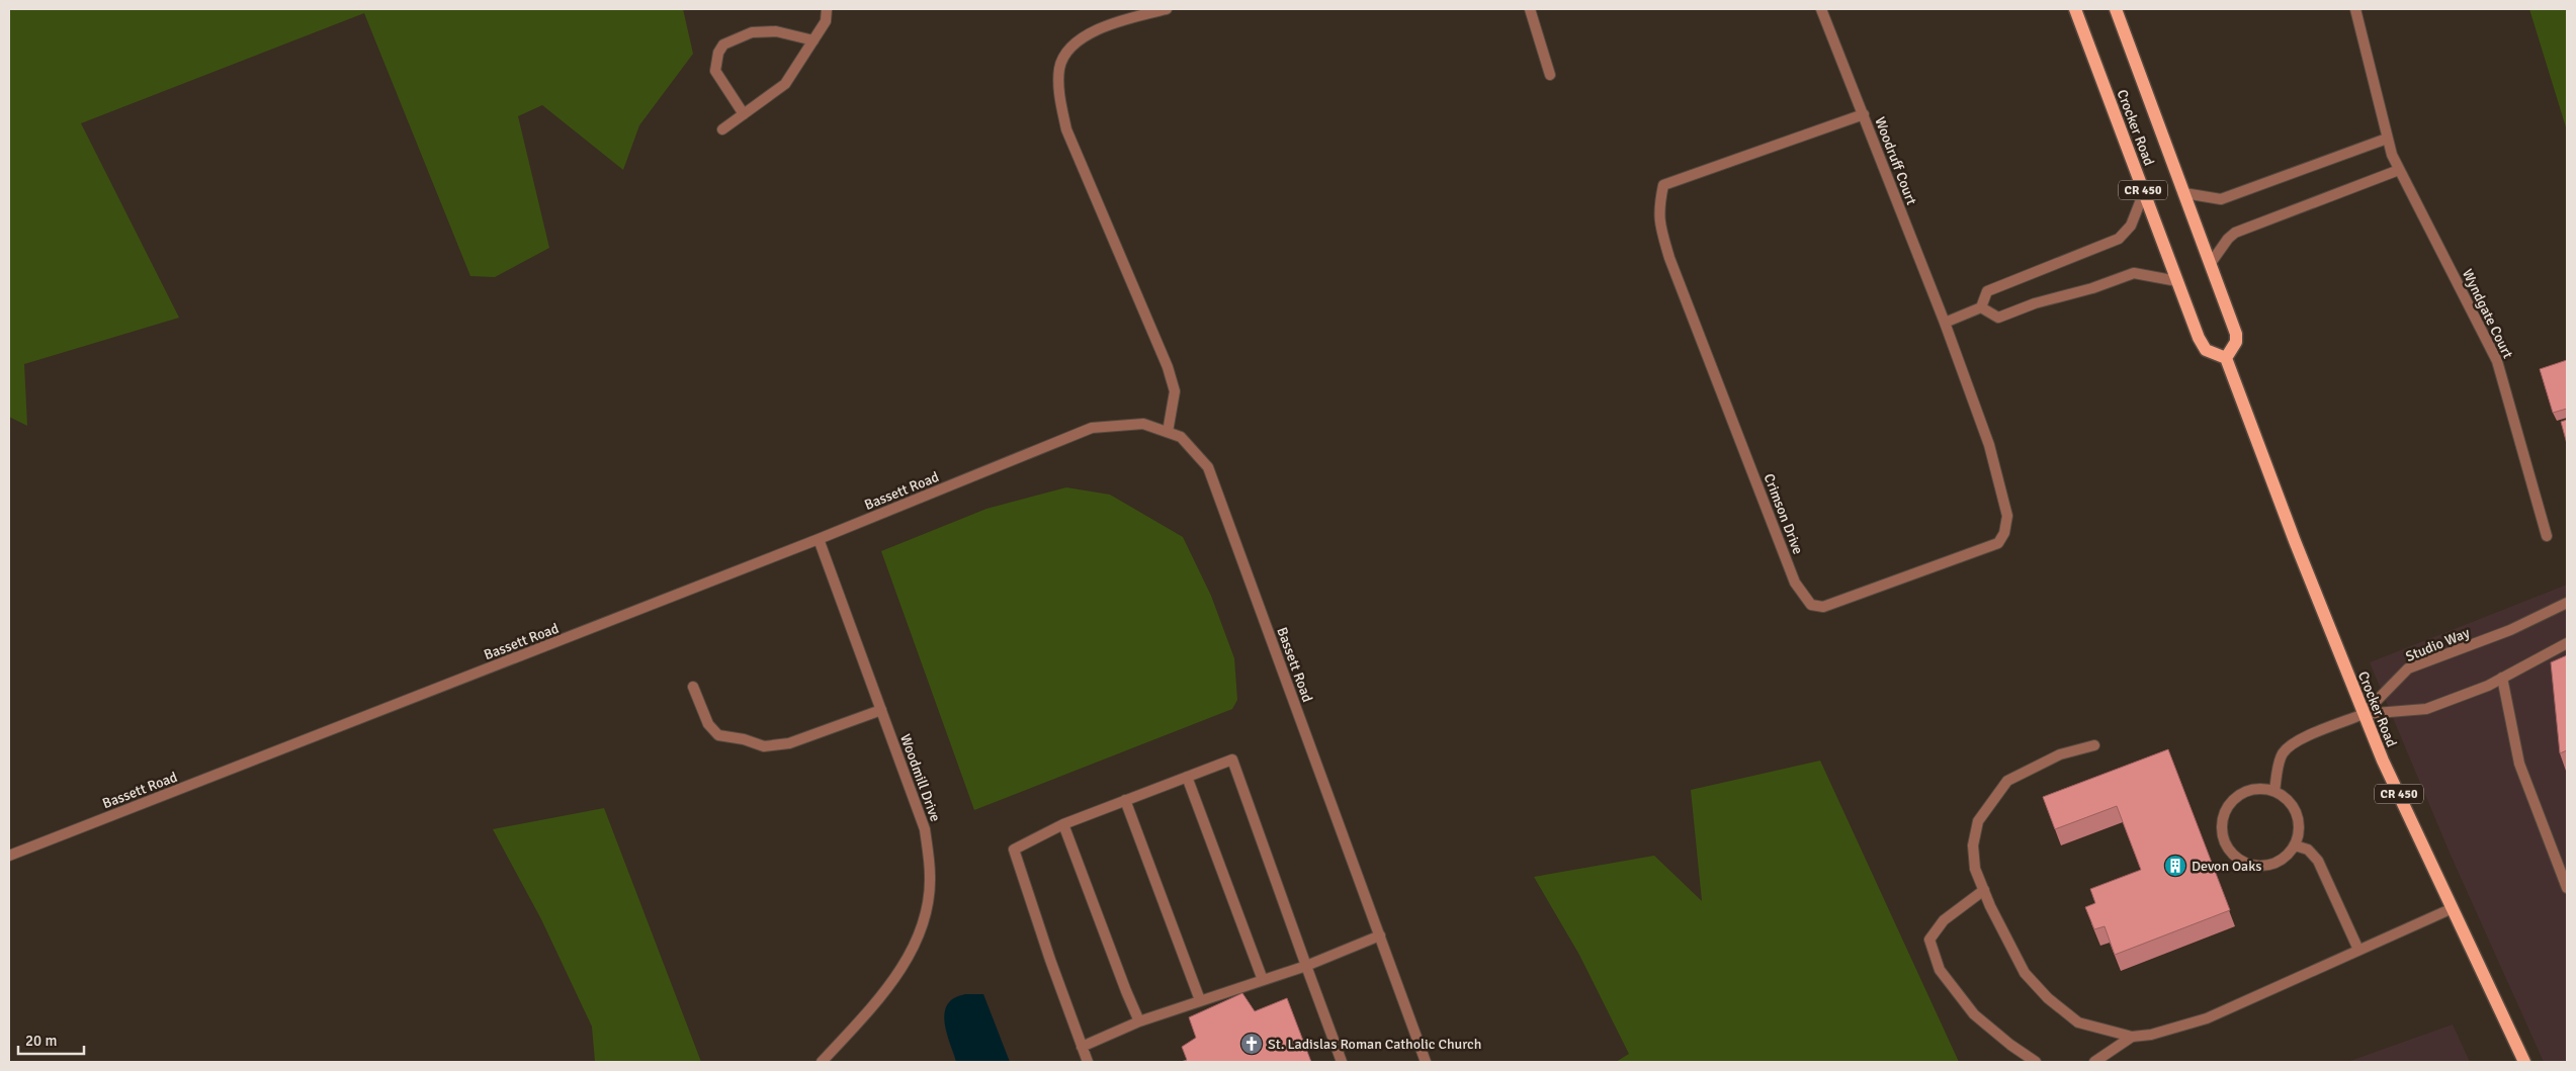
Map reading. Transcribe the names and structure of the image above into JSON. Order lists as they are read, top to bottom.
{
  "streets": {
    "main road": ["Crocker Road", "CR 450"],
    "street": [
      "Woodruff Court",
      "Wyndgate Court",
      "Bassett Road",
      "Crimson Drive",
      "Studio Way",
      "Woodmill Drive"
    ]
  },
  "crossings": [
    ["Crocker Road", "Studio Way"],
    ["Woodruff Court", "Crimson Drive"],
    ["Bassett Road", "Woodmill Drive"]
  ],
  "places": {
    "building": ["Devon Oaks"],
    "church": ["St. Ladislas Roman Catholic Church"]
  },
  "scale_bar": "20 m"
}
